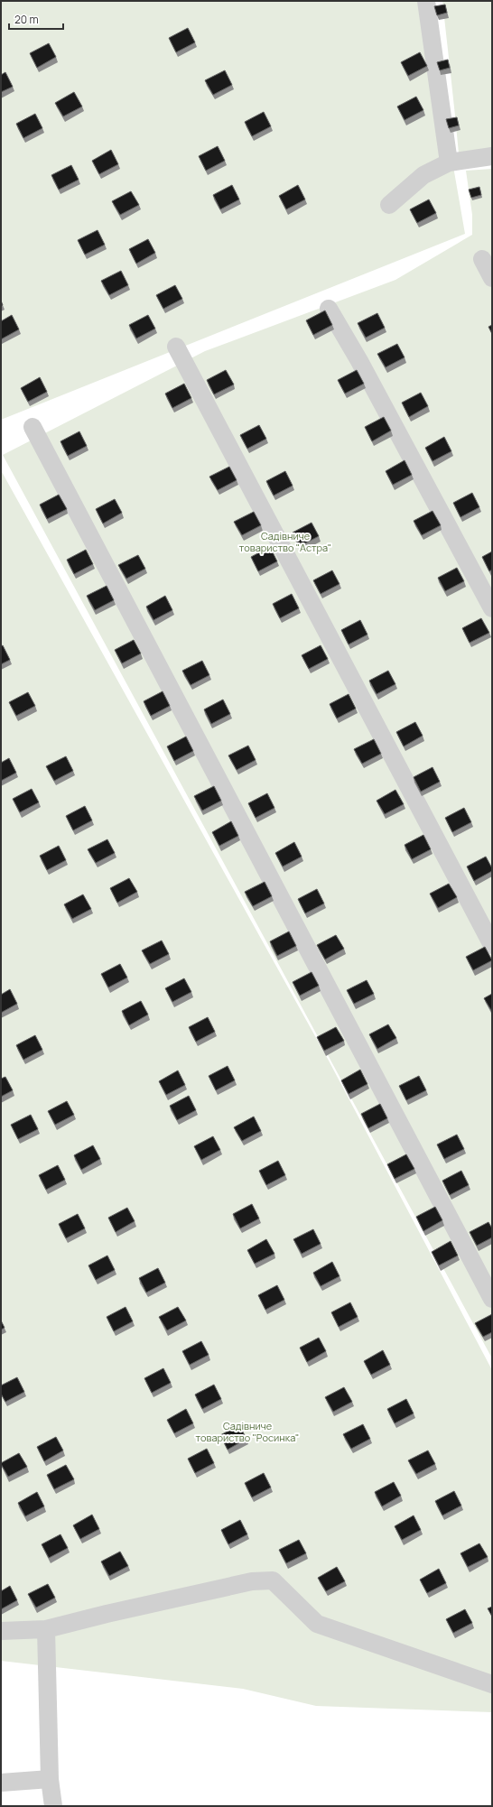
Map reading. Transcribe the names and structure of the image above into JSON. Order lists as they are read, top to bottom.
{
  "parks": ["Садівниче товариство \"Астра\"", "Садівниче товариство \"Росинка\""],
  "scale_bar": "20 m"
}
